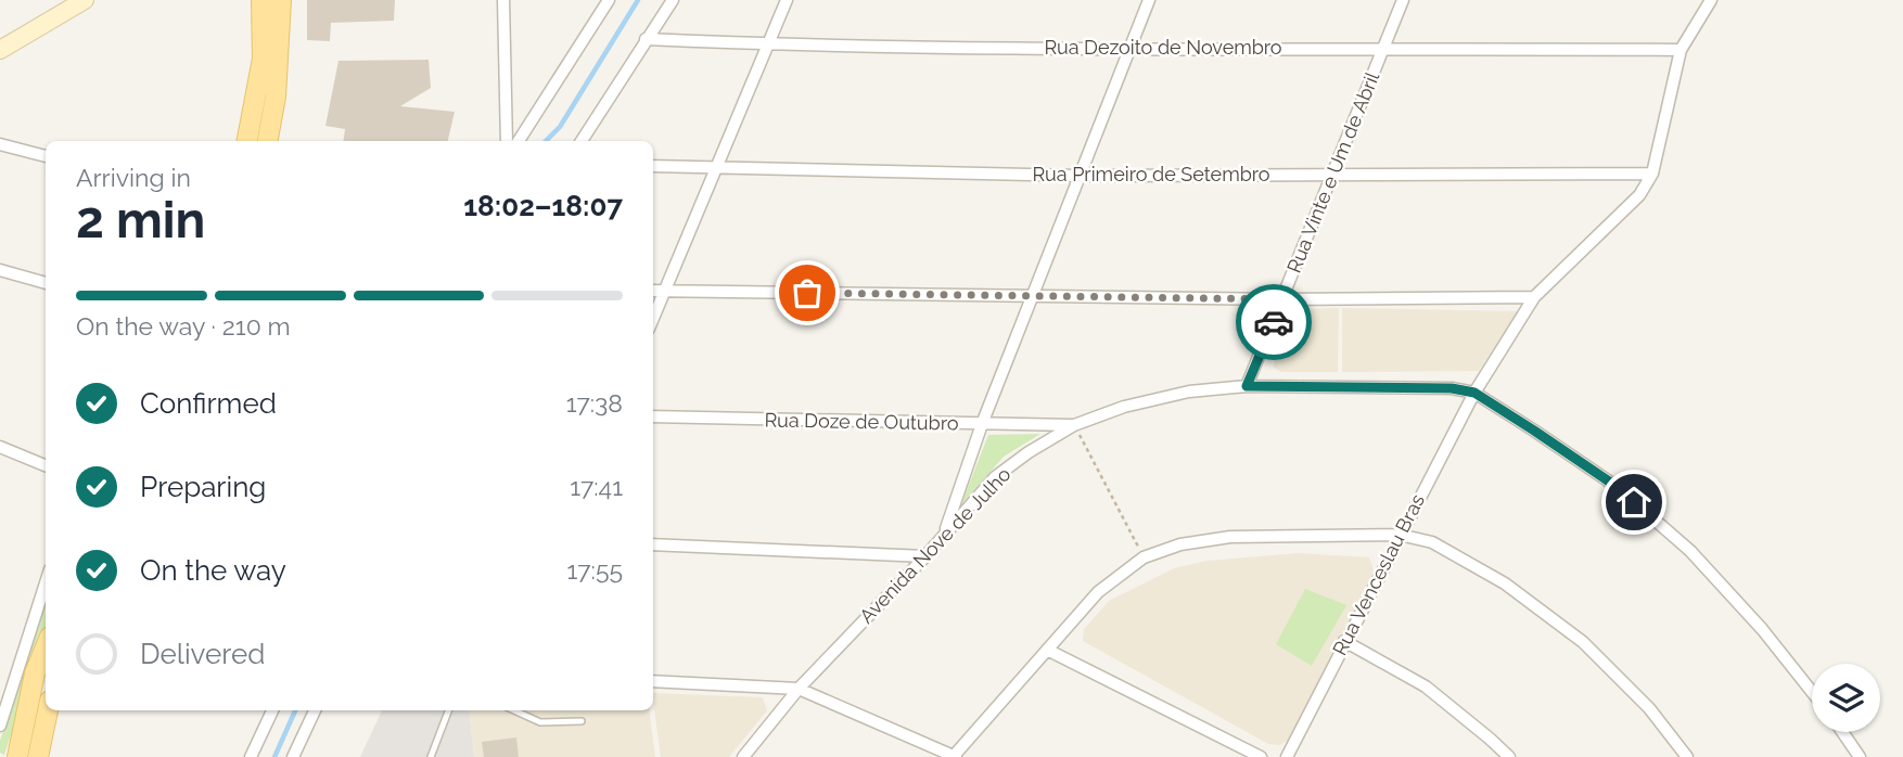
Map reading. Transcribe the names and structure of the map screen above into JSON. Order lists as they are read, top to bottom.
{
  "streets": {
    "street": [
      "Rua Dezoito de Novembro",
      "Rua Vinte e Um de Abril",
      "Rua Primeiro de Setembro",
      "Rua Doze de Outubro",
      "Avenida Nove de Julho",
      "Rua Venceslau Bras"
    ]
  },
  "crossings": [
    ["Rua Dezoito de Novembro", "Rua Vinte e Um de Abril"],
    ["Rua Vinte e Um de Abril", "Rua Primeiro de Setembro"],
    ["Rua Vinte e Um de Abril", "Avenida Nove de Julho"],
    ["Rua Doze de Outubro", "Avenida Nove de Julho"],
    ["Avenida Nove de Julho", "Rua Venceslau Bras"]
  ],
  "page": {
    "heading": ["2 min", "Arriving in", "18:02–18:07"],
    "bar": "On the way · 210 m",
    "list": [
      ["Confirmed", "17:38"],
      ["Preparing", "17:41"],
      ["On the way", "17:55"],
      "Delivered"
    ]
  }
}
